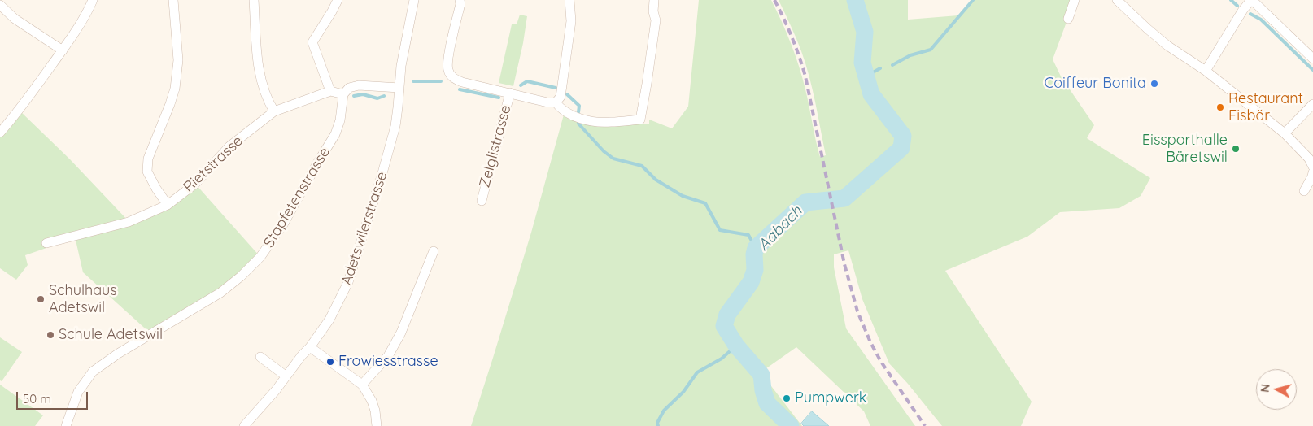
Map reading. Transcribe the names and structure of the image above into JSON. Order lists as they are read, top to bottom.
{
  "streets": {
    "street": [
      "Zelglistrasse",
      "Rietstrasse",
      "Stapfetenstrasse",
      "Adetswilerstrasse"
    ]
  },
  "water": ["Aabach"],
  "places": [
    "Coiffeur Bonita",
    "Restaurant Eisbär",
    "Eissporthalle Bäretswil",
    "Schulhaus Adetswil",
    "Schule Adetswil",
    "Frowiesstrasse",
    "Pumpwerk"
  ],
  "scale_bar": "50 m",
  "north": "left"
}
